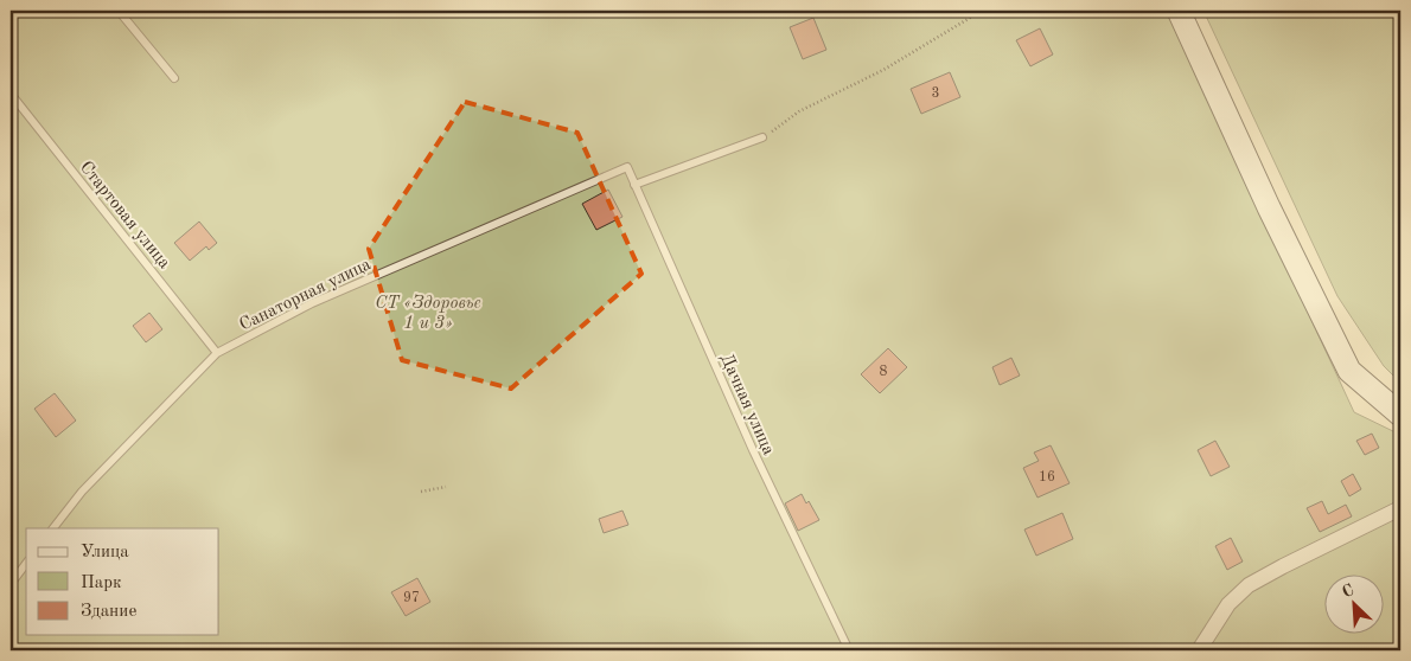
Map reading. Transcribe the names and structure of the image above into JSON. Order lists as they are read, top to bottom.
{
  "streets": {
    "lane": ["Стартовая улица", "Санаторная улица", "Дачная улица"]
  },
  "crossings": [
    ["Стартовая улица", "Санаторная улица"],
    ["Санаторная улица", "Дачная улица"]
  ],
  "parks": ["СТ «Здоровье 1 и 3»"],
  "house_numbers": [
    "3",
    "8",
    "16",
    "97"
  ],
  "legend": ["Улица", "Парк", "Здание"],
  "north": "top left"
}
